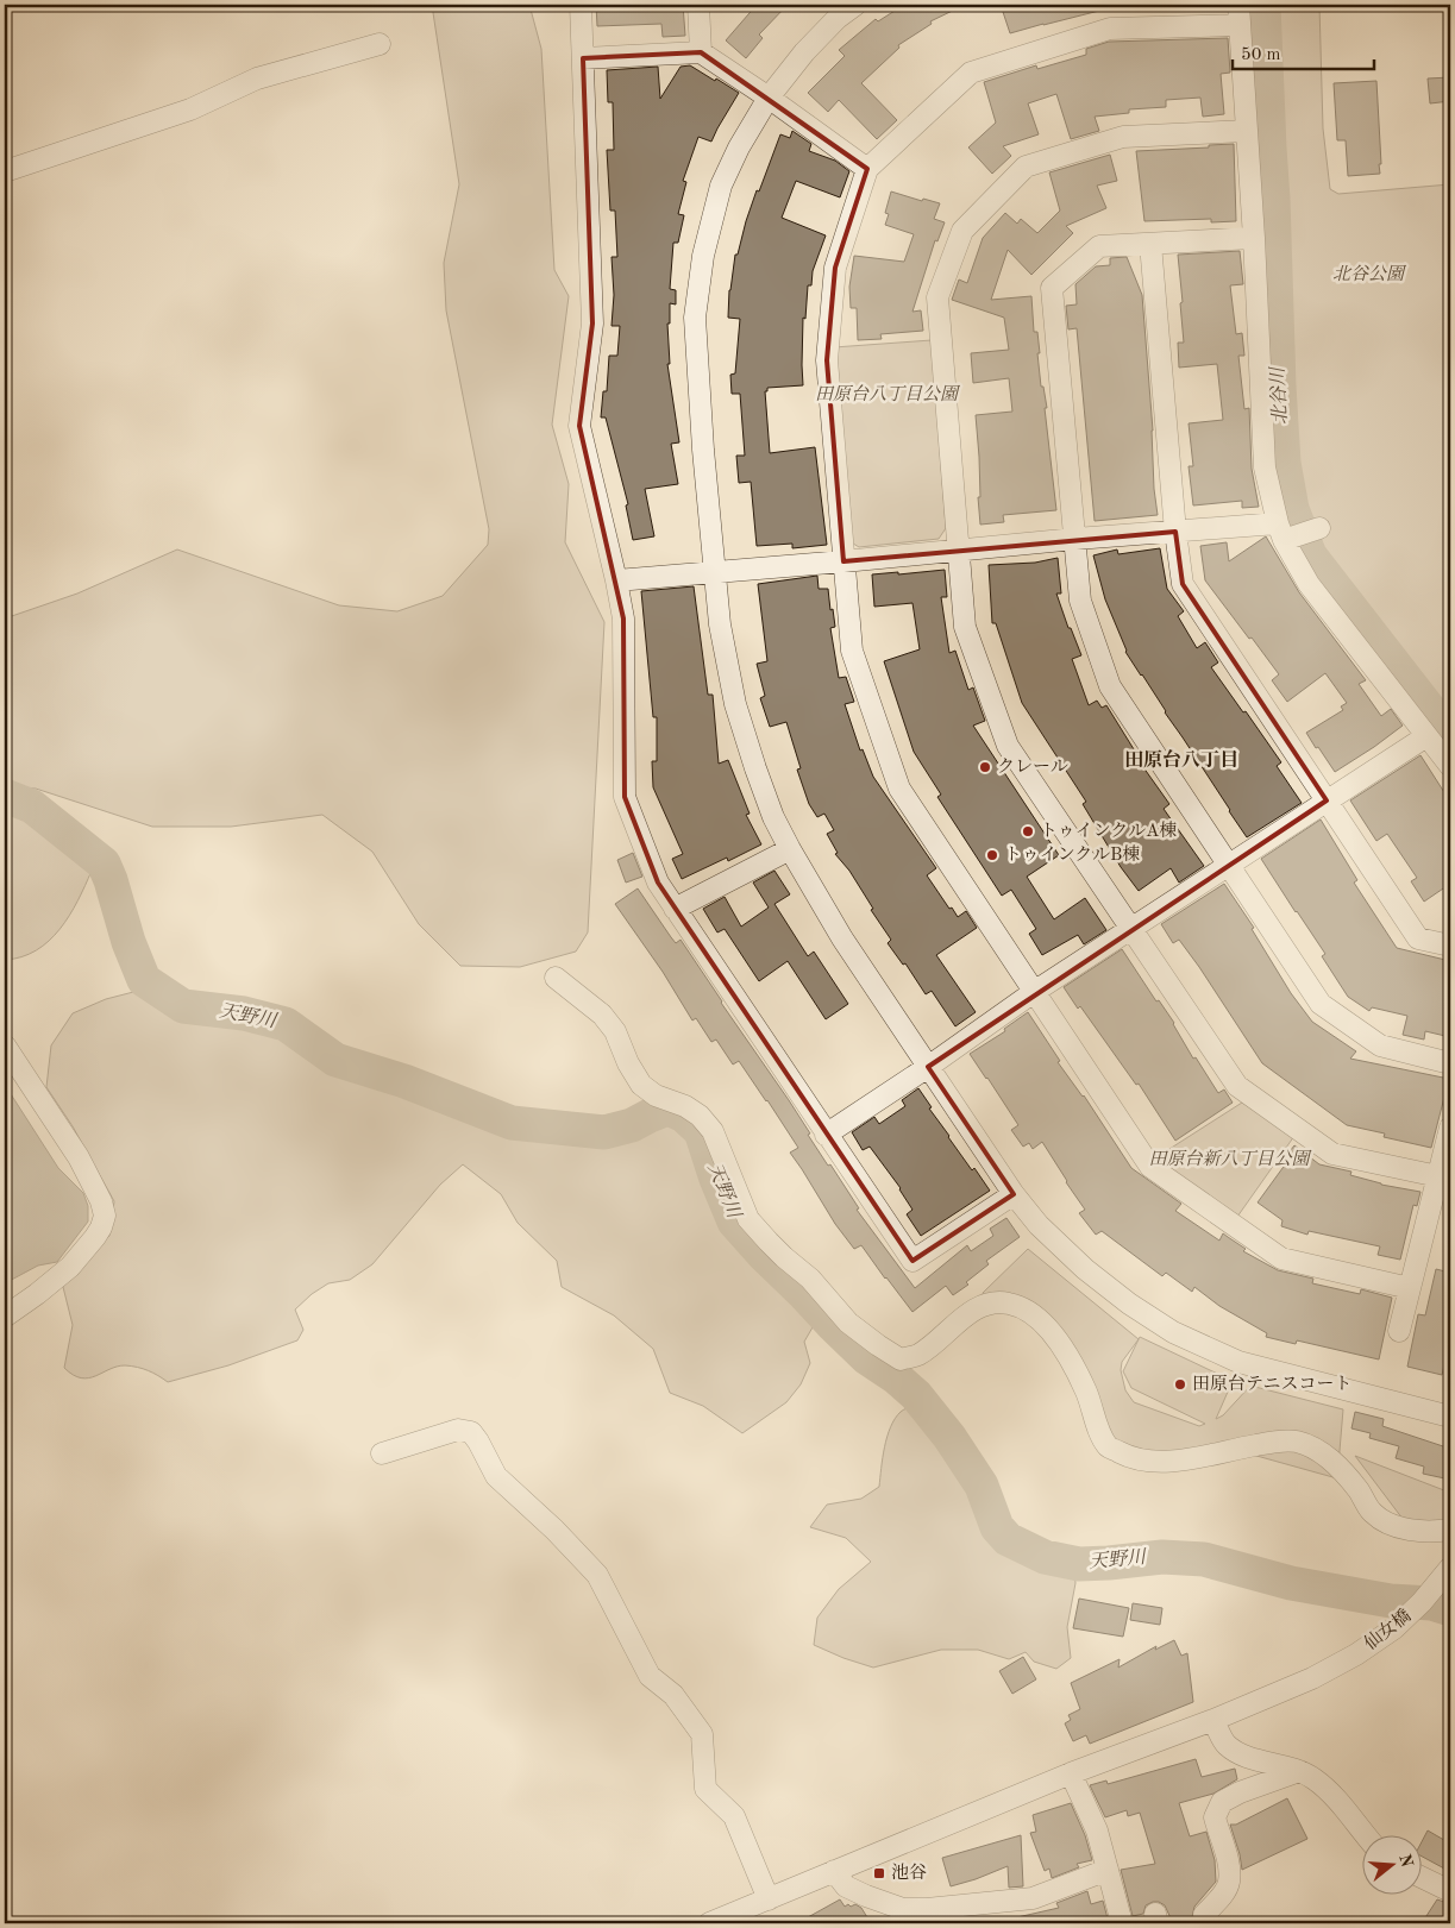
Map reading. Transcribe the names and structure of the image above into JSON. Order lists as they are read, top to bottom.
{
  "streets": {
    "street": ["仙女橋"]
  },
  "districts": ["田原台八丁目"],
  "water": ["北谷川", "天野川"],
  "parks": ["北谷公園", "田原台八丁目公園", "田原台新八丁目公園"],
  "places": {
    "other": [
      "クレール",
      "トゥインクルA棟",
      "トゥインクルB棟",
      "田原台テニスコート"
    ],
    "transit": ["池谷"]
  },
  "scale_bar": "50 m",
  "north": "right"
}
